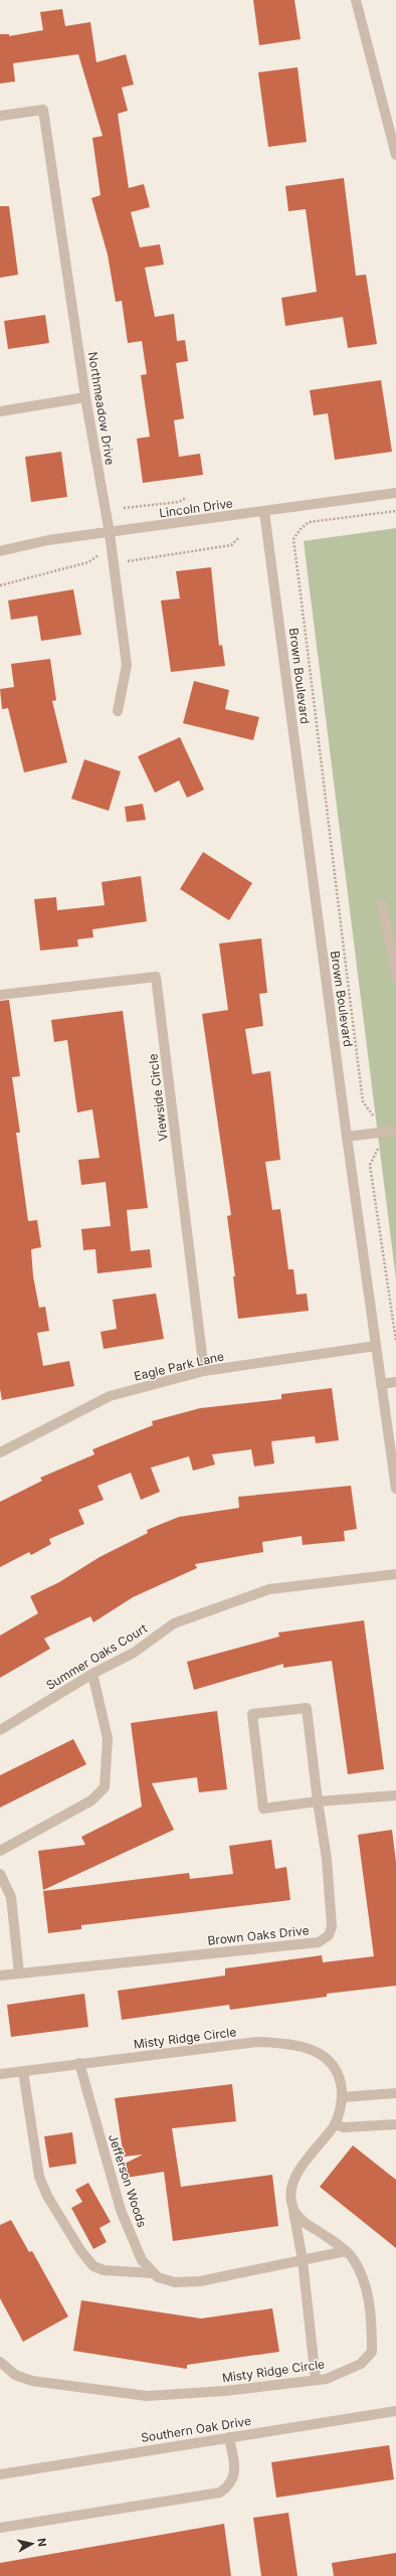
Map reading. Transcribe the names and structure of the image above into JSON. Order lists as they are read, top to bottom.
{
  "streets": {
    "street": [
      "Northmeadow Drive",
      "Lincoln Drive",
      "Brown Boulevard",
      "Viewside Circle",
      "Eagle Park Lane",
      "Summer Oaks Court",
      "Brown Oaks Drive",
      "Misty Ridge Circle",
      "Jefferson Woods",
      "Southern Oak Drive"
    ]
  },
  "crossings": [
    ["Northmeadow Drive", "Lincoln Drive"],
    ["Lincoln Drive", "Brown Boulevard"],
    ["Brown Boulevard", "Eagle Park Lane"],
    ["Viewside Circle", "Eagle Park Lane"],
    ["Misty Ridge Circle", "Jefferson Woods"]
  ],
  "north": "right"
}
